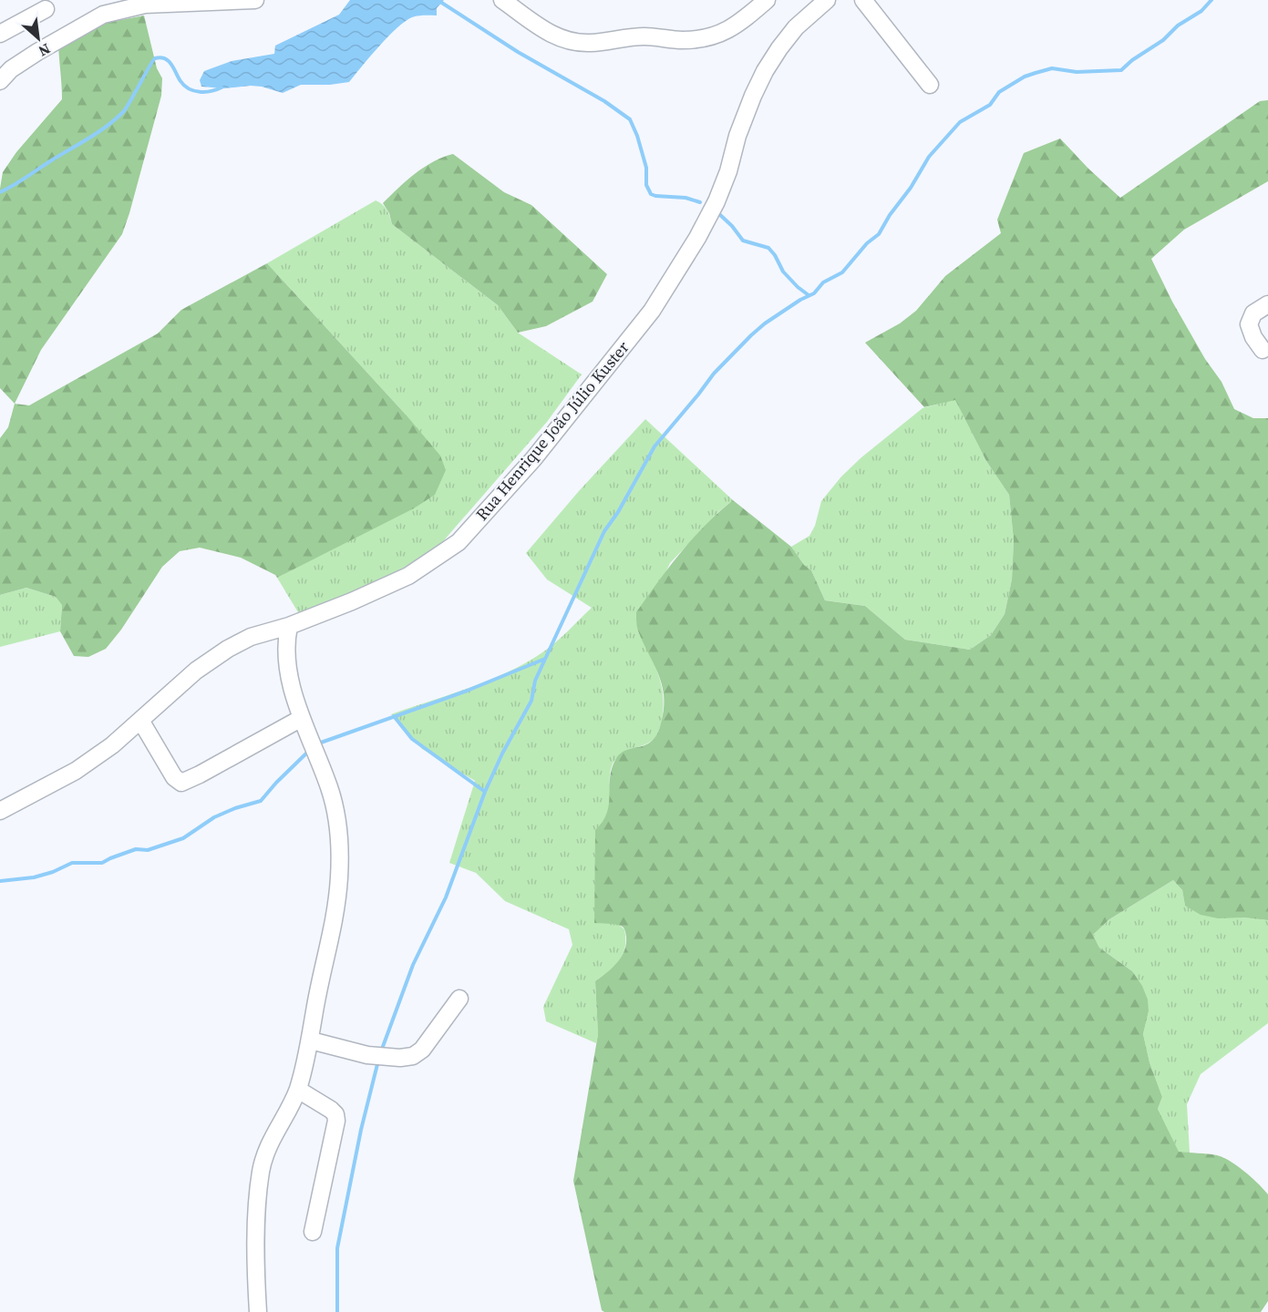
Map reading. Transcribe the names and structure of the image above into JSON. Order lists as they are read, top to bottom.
{
  "streets": {
    "street": ["Rua Henrique João Júlio Kuster"]
  },
  "north": "bottom right"
}
